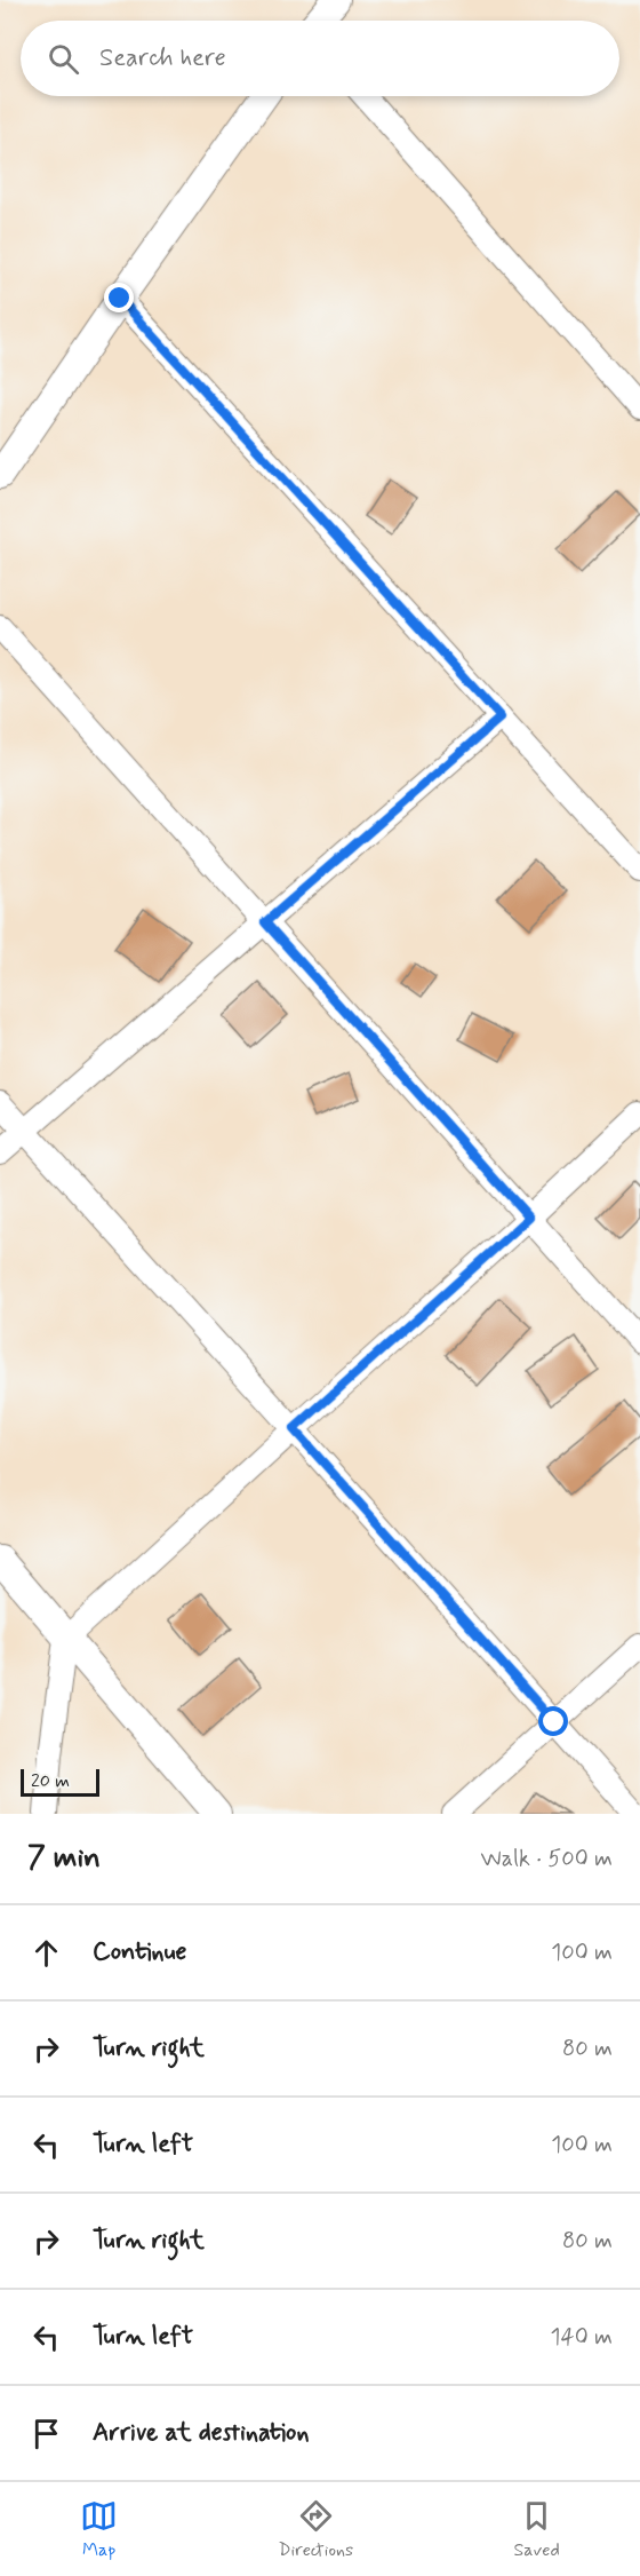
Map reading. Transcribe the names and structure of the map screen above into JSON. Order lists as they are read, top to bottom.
{
  "scale_bar": "20 m",
  "page": {
    "search": "Search here",
    "scale": "20 m",
    "heading": ["7 min", "Walk · 500 m"],
    "list": [
      ["Continue", "100 m"],
      ["Turn right", "80 m"],
      ["Turn left", "100 m"],
      ["Turn right", "80 m"],
      ["Turn left", "140 m"],
      "Arrive at destination"
    ],
    "nav": ["Map", "Directions", "Saved"]
  }
}
